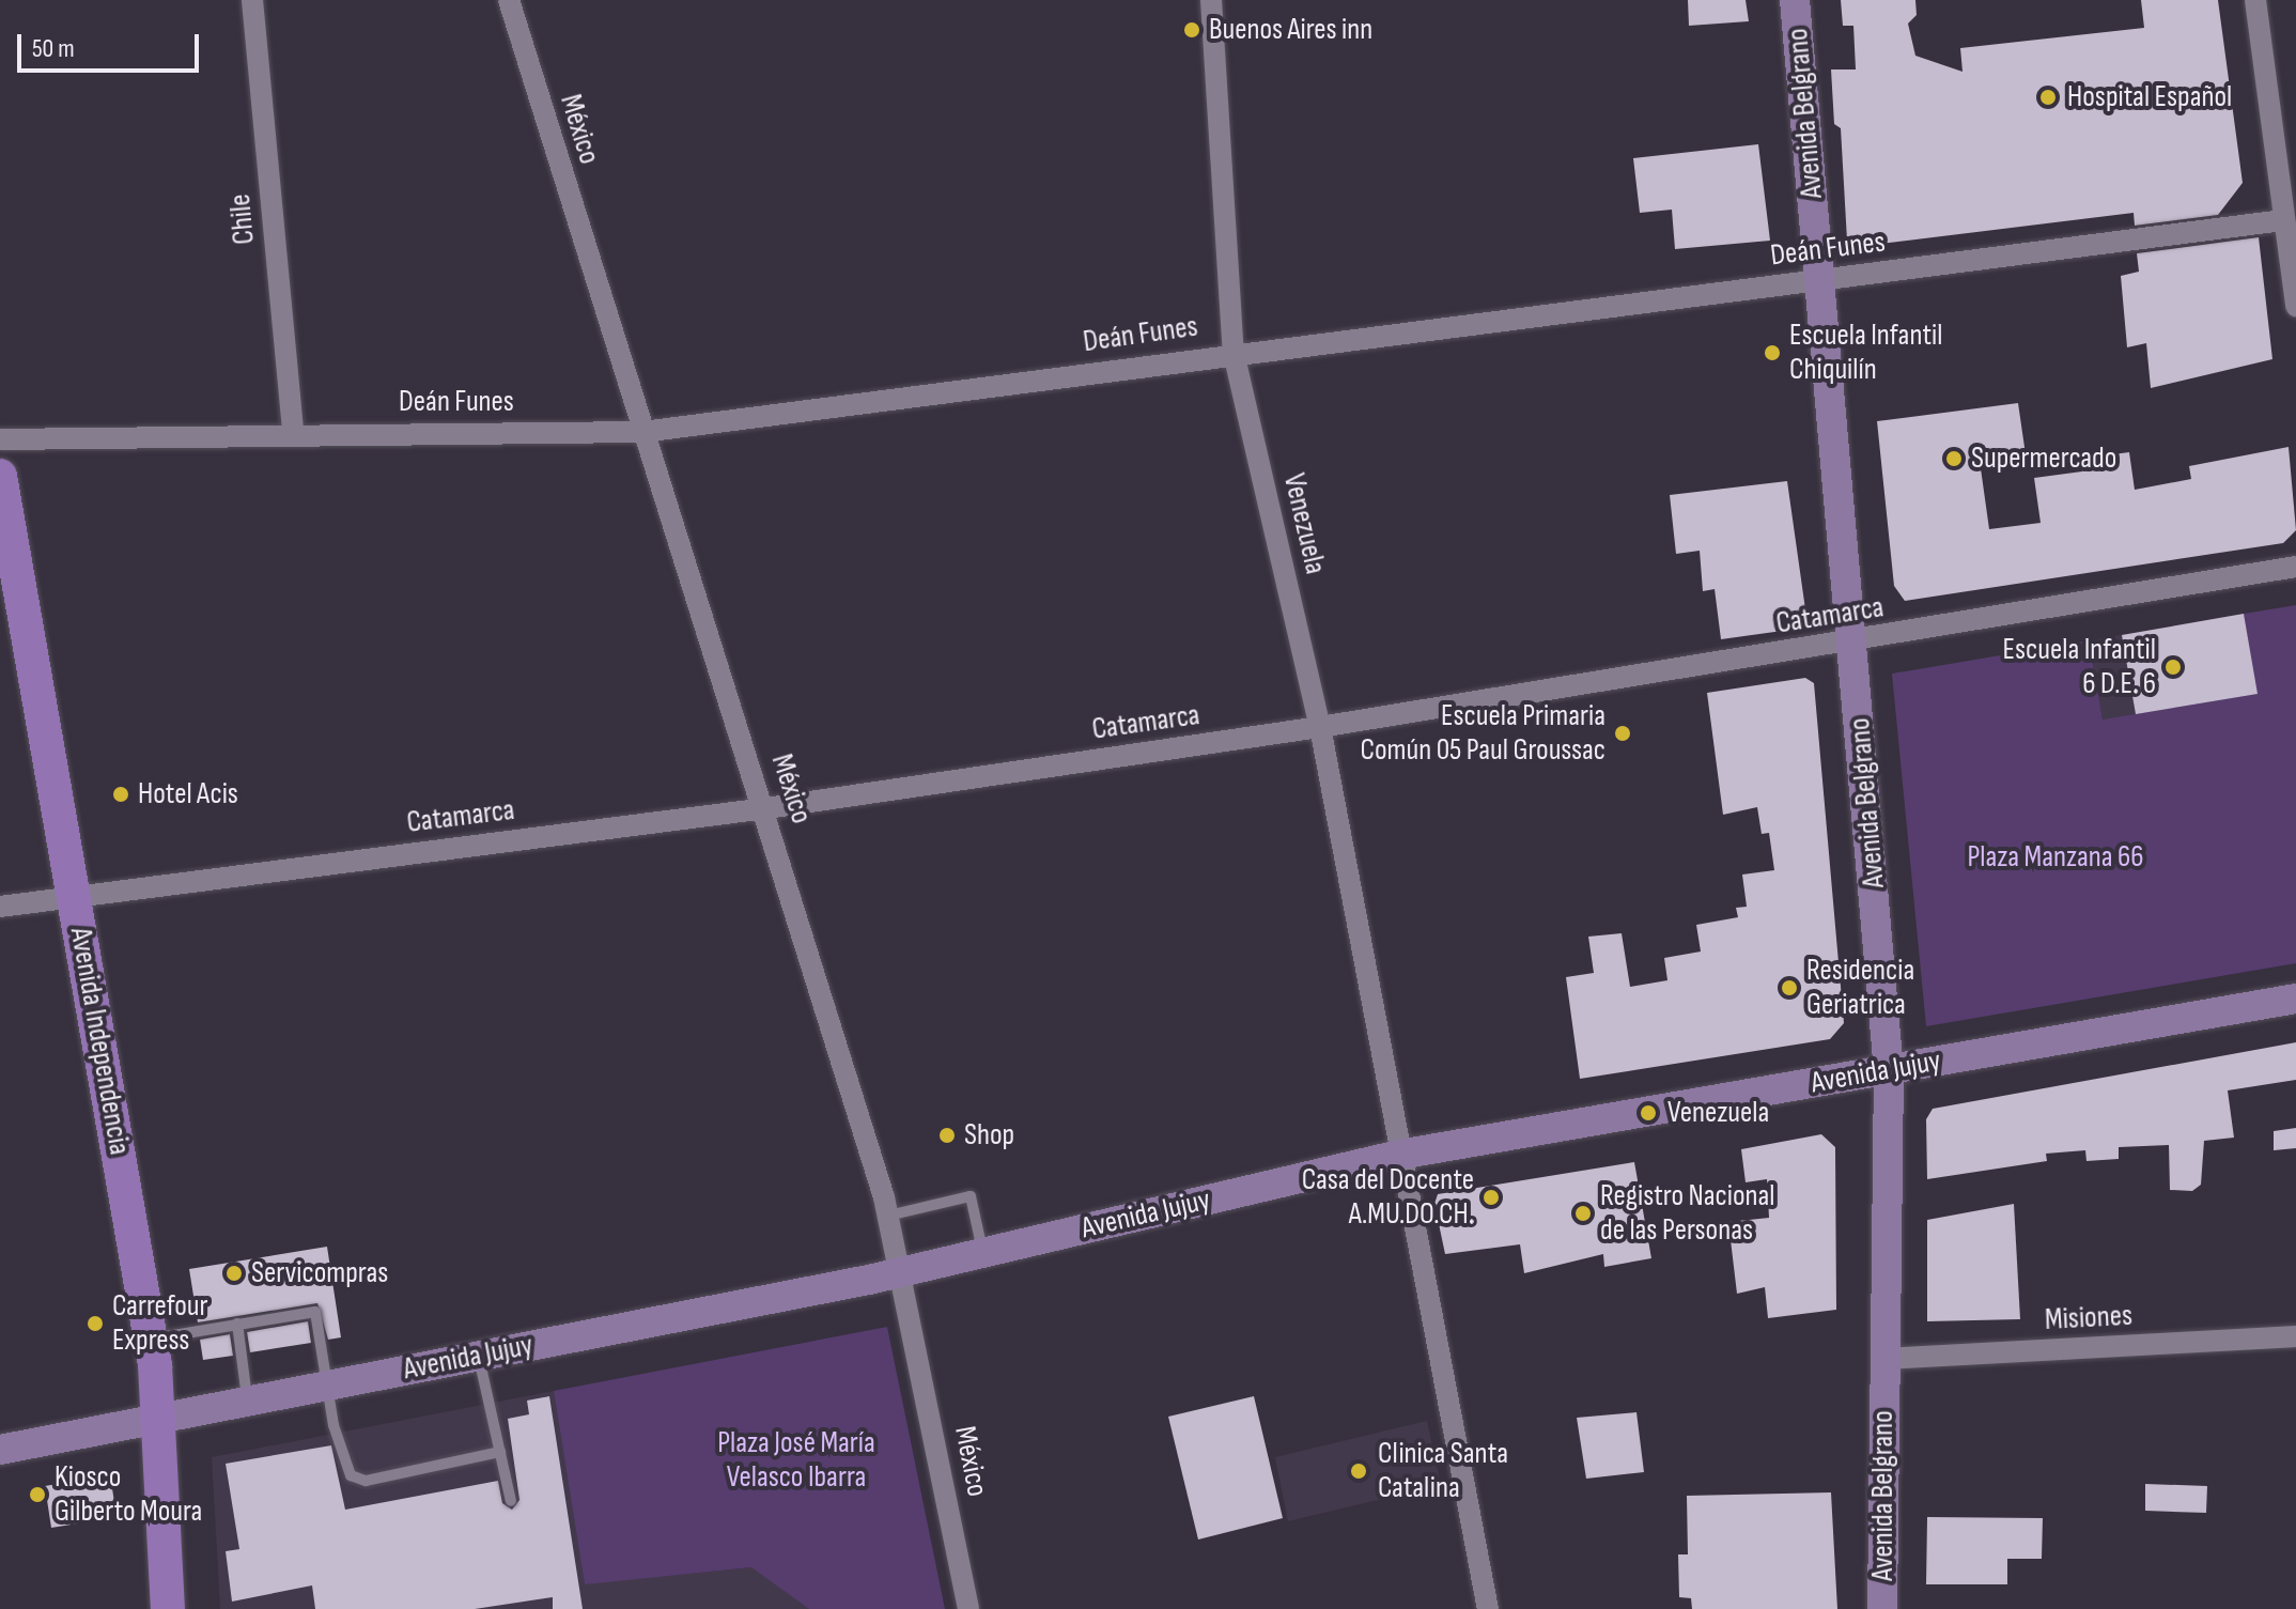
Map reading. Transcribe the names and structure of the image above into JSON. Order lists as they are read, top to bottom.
{
  "streets": {
    "main road": ["Avenida Belgrano", "Avenida Independencia", "Avenida Jujuy"],
    "street": [
      "México",
      "Chile",
      "Deán Funes",
      "Venezuela",
      "Catamarca",
      "Misiones"
    ]
  },
  "crossings": [
    ["Avenida Belgrano", "Deán Funes"],
    ["Avenida Belgrano", "Catamarca"],
    ["Avenida Belgrano", "Avenida Jujuy"],
    ["Avenida Belgrano", "Misiones"],
    ["México", "Deán Funes"],
    ["México", "Catamarca"],
    ["México", "Avenida Jujuy"],
    ["Chile", "Deán Funes"],
    ["Deán Funes", "Venezuela"],
    ["Venezuela", "Catamarca"],
    ["Venezuela", "Avenida Jujuy"],
    ["Catamarca", "Avenida Independencia"],
    ["Avenida Independencia", "Avenida Jujuy"]
  ],
  "parks": ["Plaza Manzana 66", "Plaza José María Velasco Ibarra"],
  "places": [
    "Buenos Aires inn",
    "Hospital Español",
    "Escuela Infantil Chiquilín",
    "Supermercado",
    "Escuela Infantil 6 D.E. 6",
    "Escuela Primaria Común 05 Paul Groussac",
    "Hotel Acis",
    "Residencia Geriatrica",
    "Venezuela",
    "Shop",
    "Casa del Docente A.MU.DO.CH.",
    "Registro Nacional de las Personas",
    "Servicompras",
    "Carrefour Express",
    "Clinica Santa Catalina",
    "Kiosco Gilberto Moura"
  ],
  "scale_bar": "50 m"
}
